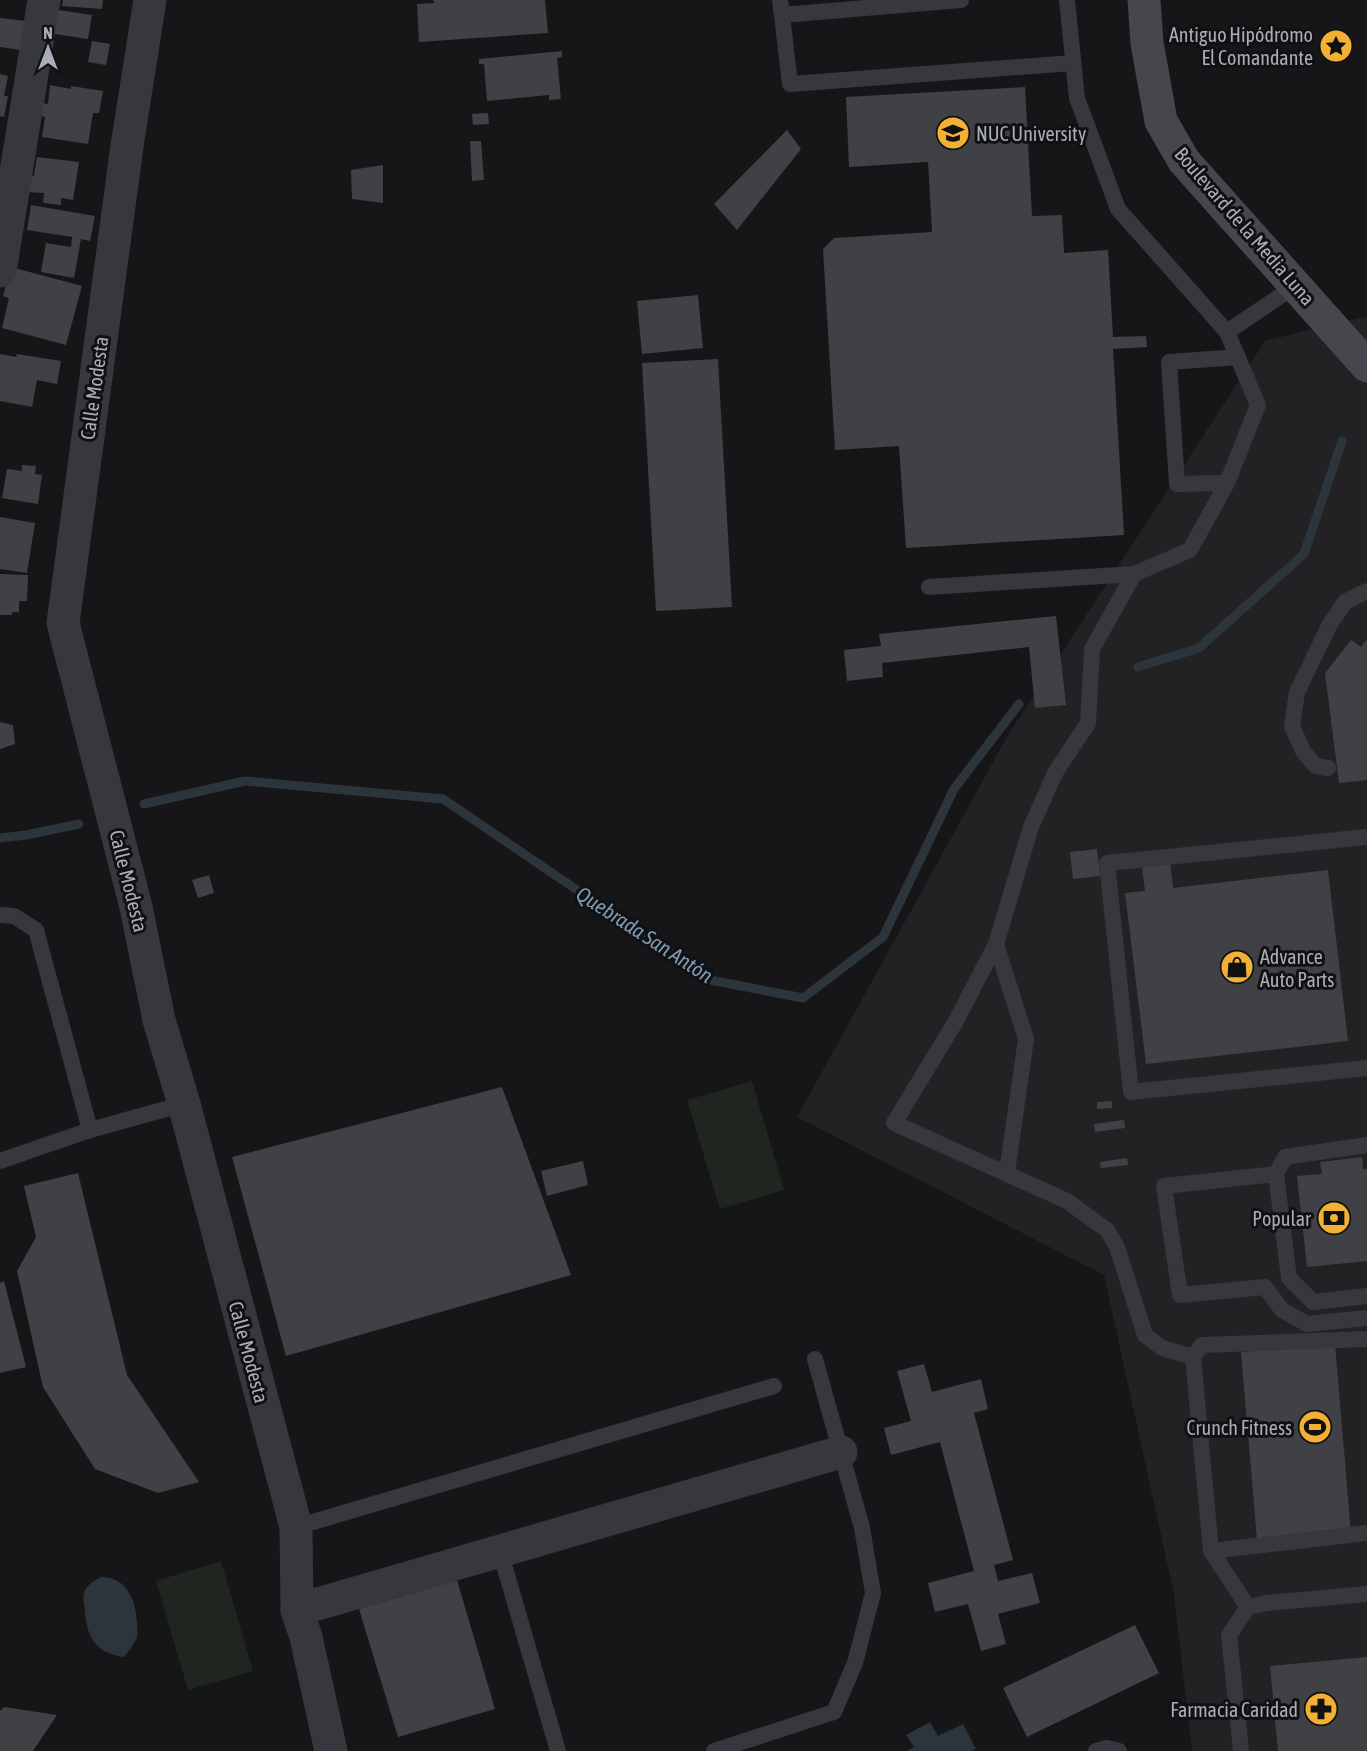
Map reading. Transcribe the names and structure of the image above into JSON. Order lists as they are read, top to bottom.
{
  "streets": {
    "street": ["Boulevard de la Media Luna", "Calle Modesta"]
  },
  "water": ["Quebrada San Antón"],
  "places": {
    "place": ["Antiguo Hipódromo El Comandante"],
    "school or university": ["NUC University"],
    "shop": ["Advance Auto Parts"],
    "bank": ["Popular"],
    "sports": ["Crunch Fitness"],
    "pharmacy": ["Farmacia Caridad"]
  },
  "north": "top"
}
